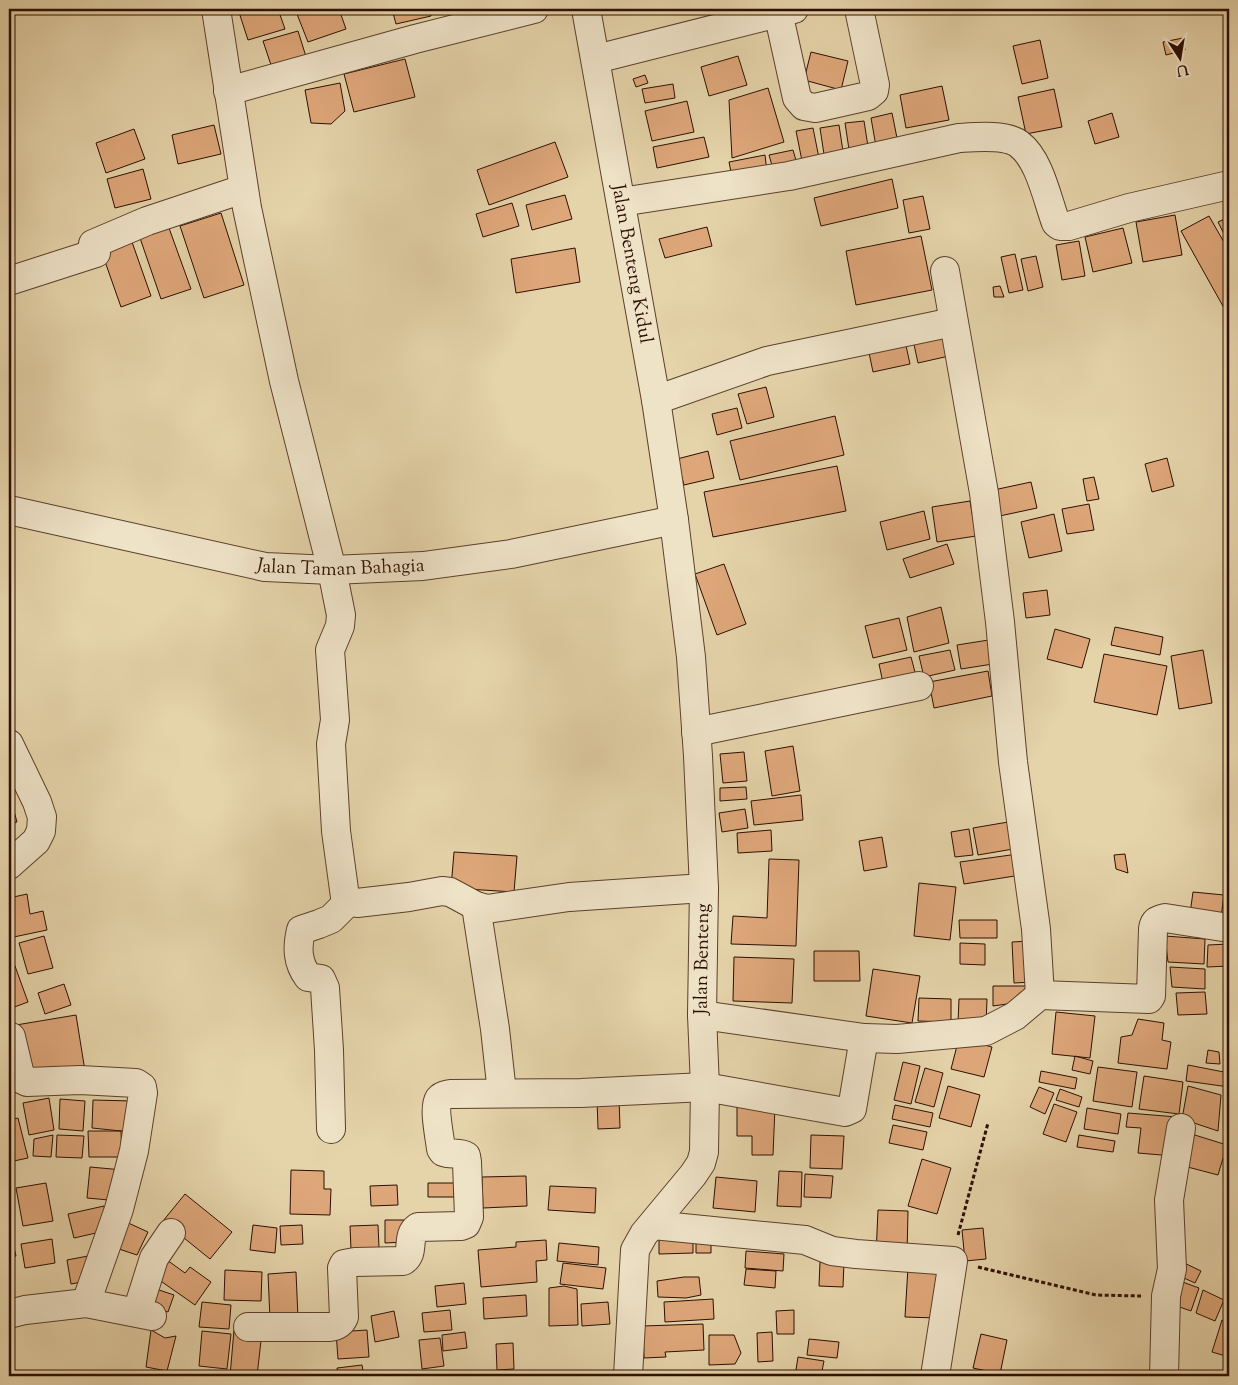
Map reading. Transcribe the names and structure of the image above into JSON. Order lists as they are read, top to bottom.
{
  "streets": {
    "street": ["Jalan Benteng Kidul", "Jalan Taman Bahagia", "Jalan Benteng"]
  },
  "crossings": [
    ["Jalan Benteng Kidul", "Jalan Taman Bahagia"],
    ["Jalan Benteng Kidul", "Jalan Benteng"],
    ["Jalan Taman Bahagia", "Jalan Benteng"]
  ],
  "north": "bottom"
}
